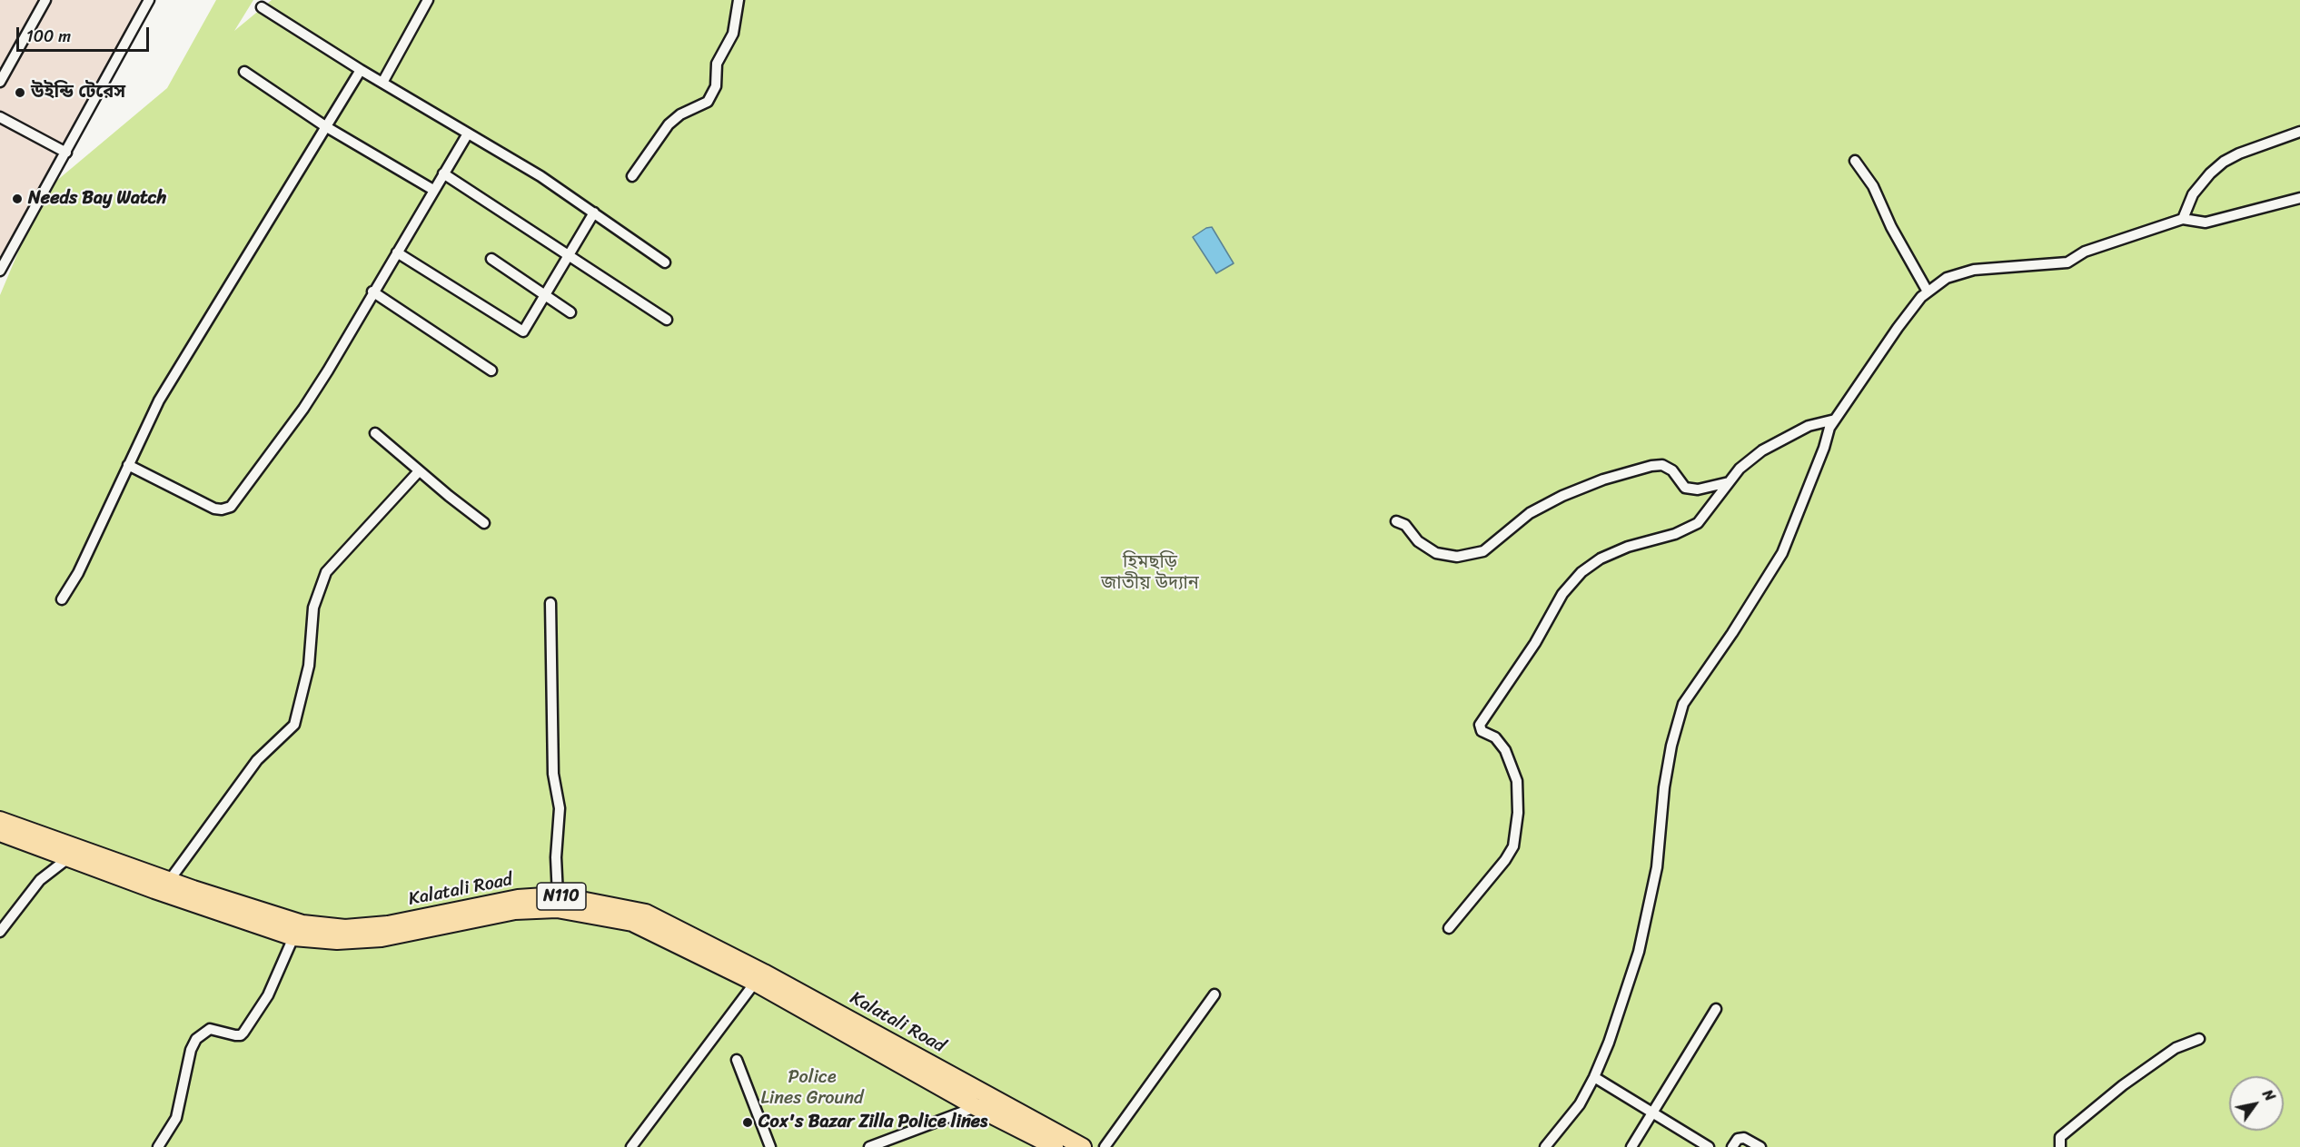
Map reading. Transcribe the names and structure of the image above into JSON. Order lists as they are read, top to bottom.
{
  "streets": {
    "highway": ["Kalatali Road", "N110"]
  },
  "parks": ["হিমছড়ি জাতীয় উদ্যান", "Police Lines Ground"],
  "places": ["উইন্ডি টেরেস", "Needs Bay Watch", "Cox's Bazar Zilla Police lines"],
  "scale_bar": "100 m",
  "north": "top right"
}
